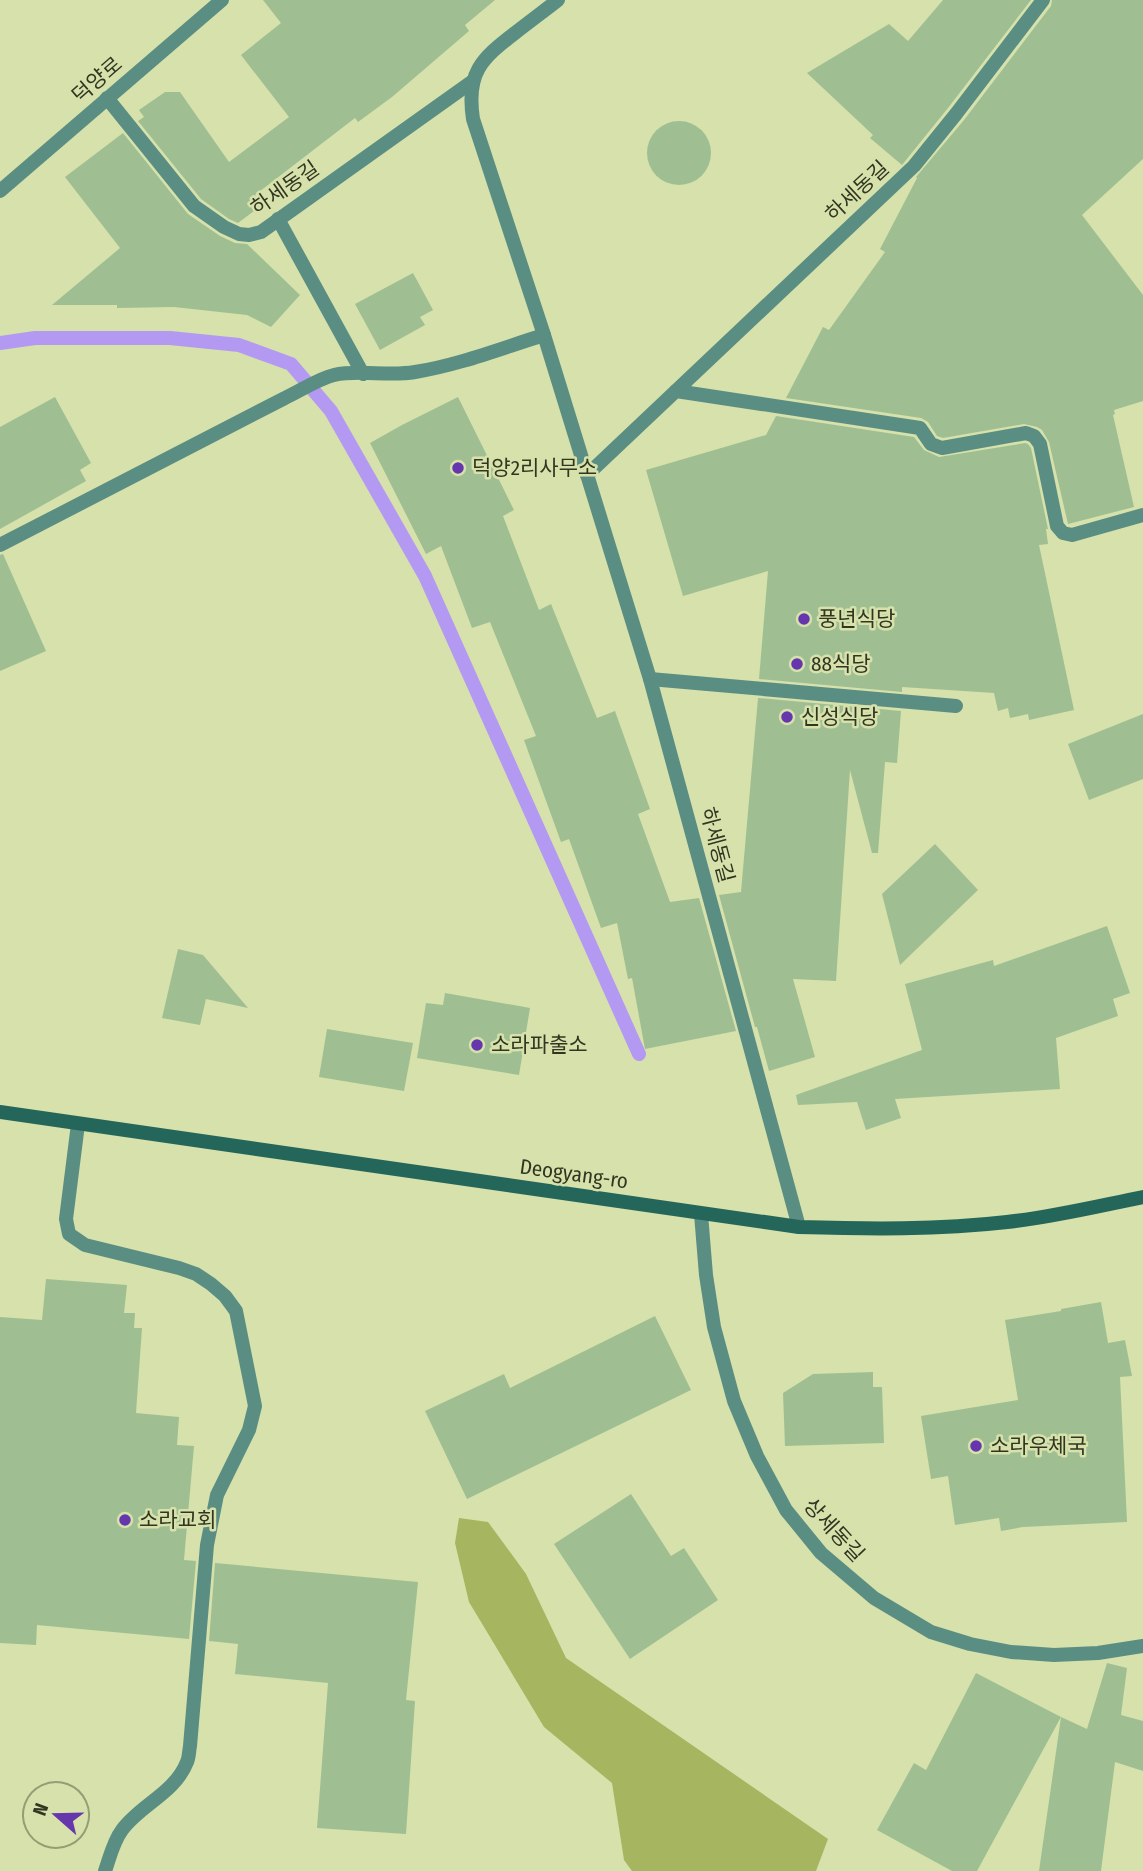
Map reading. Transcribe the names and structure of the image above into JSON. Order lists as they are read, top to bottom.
{
  "streets": {
    "main road": ["Deogyang-ro"],
    "street": ["덕양로", "하세동길", "상세동길"]
  },
  "crossings": [
    ["덕양로", "하세동길"],
    ["하세동길", "Deogyang-ro"],
    ["Deogyang-ro", "상세동길"]
  ],
  "places": [
    "덕양2리사무소",
    "풍년식당",
    "88식당",
    "신성식당",
    "소라파출소",
    "소라우체국",
    "소라교회"
  ],
  "north": "left"
}
